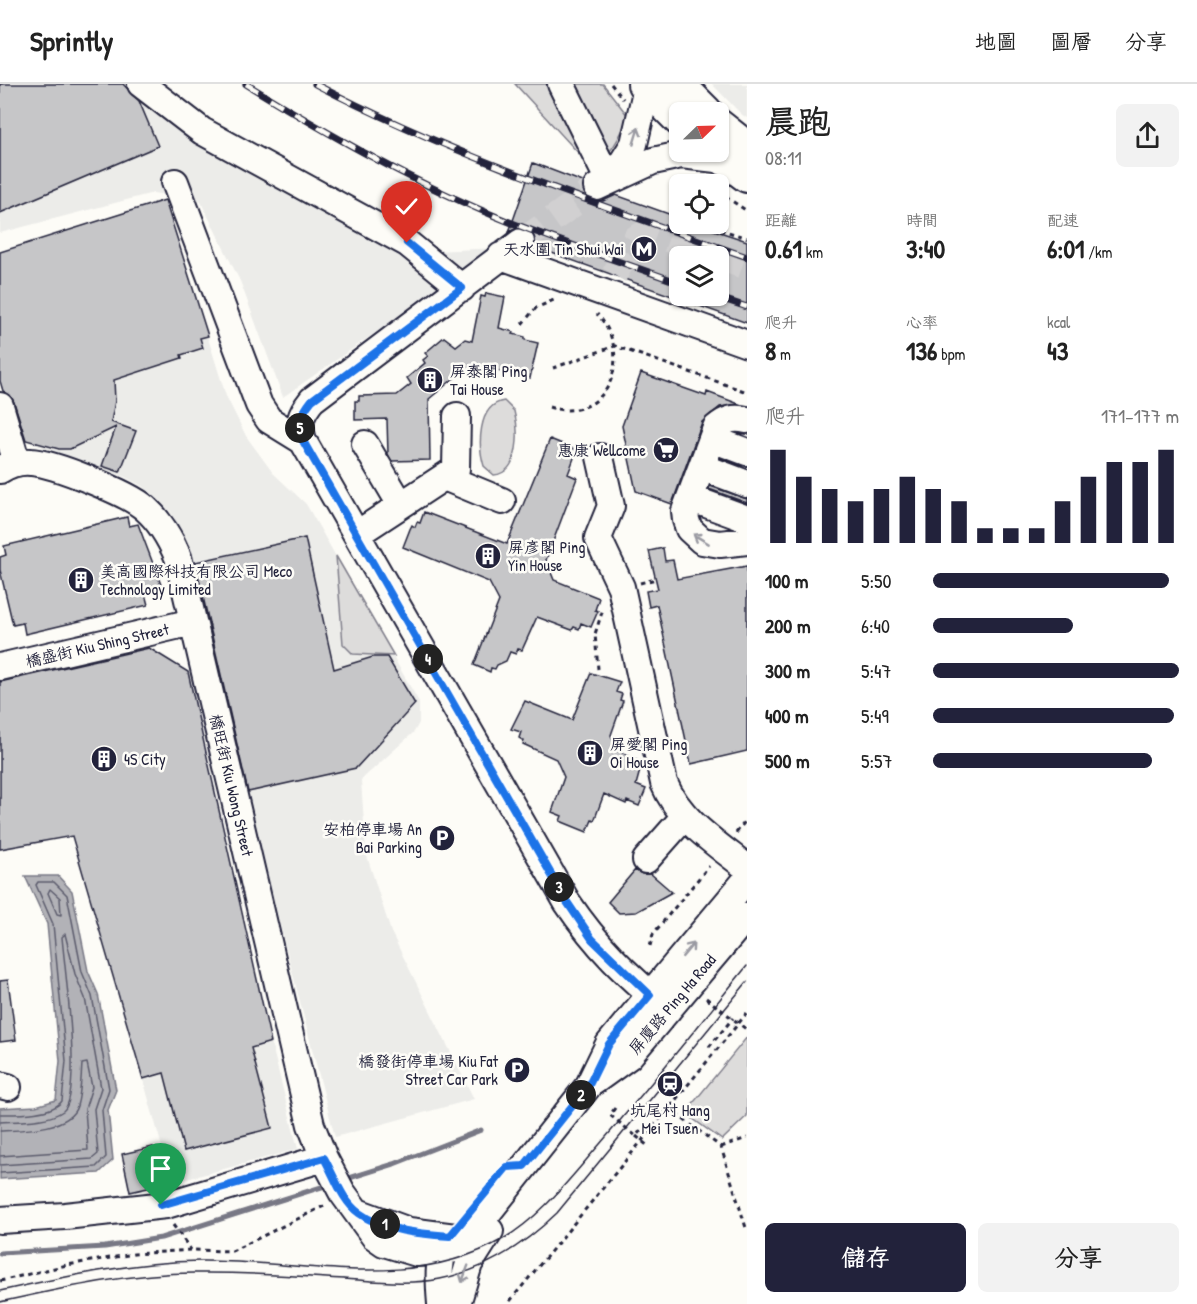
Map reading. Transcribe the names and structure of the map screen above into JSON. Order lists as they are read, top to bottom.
{
  "streets": {
    "street": ["橋盛街 Kiu Shing Street", "橋旺街 Kiu Wong Street", "屏廈路 Ping Ha Road"]
  },
  "crossings": [
    ["橋盛街 Kiu Shing Street", "橋旺街 Kiu Wong Street"],
    ["橋旺街 Kiu Wong Street", "屏廈路 Ping Ha Road"]
  ],
  "places": {
    "metro station": ["天水圍 Tin Shui Wai"],
    "building": [
      "屏泰閣 Ping Tai House",
      "屏彥閣 Ping Yin House",
      "美高國際科技有限公司 Meco Technology Limited",
      "屏愛閣 Ping Oi House",
      "4S City"
    ],
    "supermarket": ["惠康 Wellcome"],
    "parking": ["安柏停車場 An Bai Parking", "橋發街停車場 Kiu Fat Street Car Park"],
    "station": ["坑尾村 Hang Mei Tsuen"]
  },
  "north": "top right",
  "page": {
    "header": "Sprintly",
    "nav": ["地圖", "圖層", "分享"],
    "heading": ["晨跑", "08:11"],
    "stats": [
      ["距離", "0.61 km"],
      ["時間", "3:40"],
      ["配速", "6:01 /km"],
      ["爬升", "8 m"],
      ["心率", "136 bpm"],
      ["kcal", "43"]
    ],
    "chart": ["爬升", "171–177 m"],
    "pins": [
      "5",
      "4",
      "3",
      "2",
      "1"
    ],
    "list": [
      {
        "name": "100 m",
        "note": "5:50"
      },
      {
        "name": "200 m",
        "note": "6:40"
      },
      {
        "name": "300 m",
        "note": "5:47"
      },
      {
        "name": "400 m",
        "note": "5:49"
      },
      {
        "name": "500 m",
        "note": "5:57"
      }
    ],
    "buttons": ["儲存", "分享"]
  }
}
